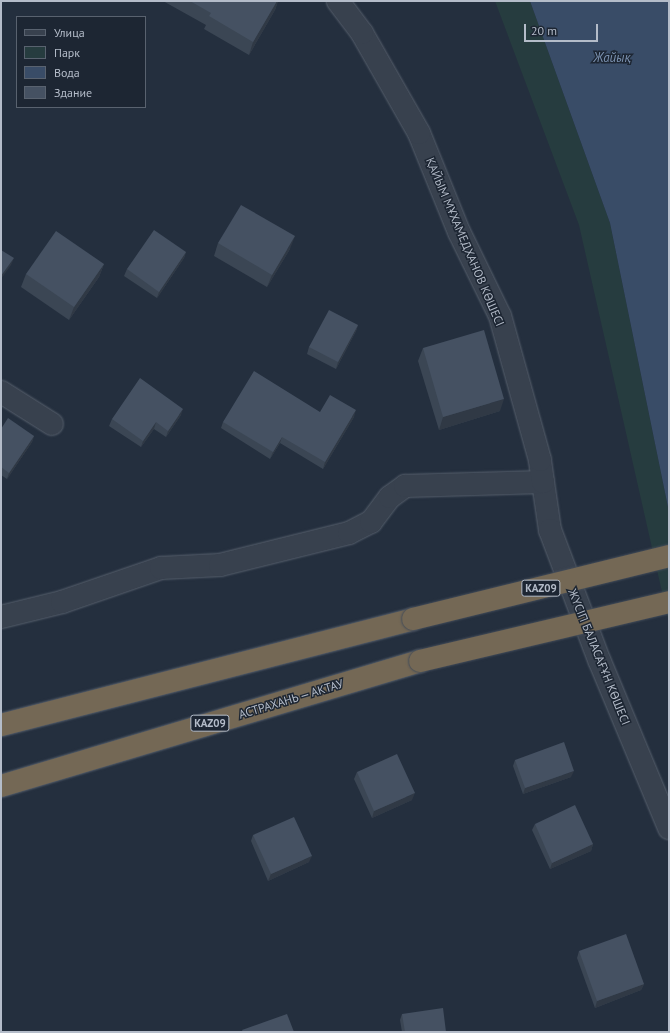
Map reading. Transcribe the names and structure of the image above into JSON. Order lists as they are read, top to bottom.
{
  "streets": {
    "highway": ["KAZ09", "АСТРАХАНЬ — АКТАУ"],
    "street": ["ҚАЙЫМ МҰХАМЕДХАНОВ КӨШЕСI", "ЖҮСІП БАЛАСАҒҰН КӨШЕСІ"]
  },
  "crossings": [
    ["ҚАЙЫМ МҰХАМЕДХАНОВ КӨШЕСI", "ЖҮСІП БАЛАСАҒҰН КӨШЕСІ"]
  ],
  "water": ["Жайық"],
  "legend": [
    "Улица",
    "Парк",
    "Вода",
    "Здание"
  ],
  "scale_bar": "20 m"
}
